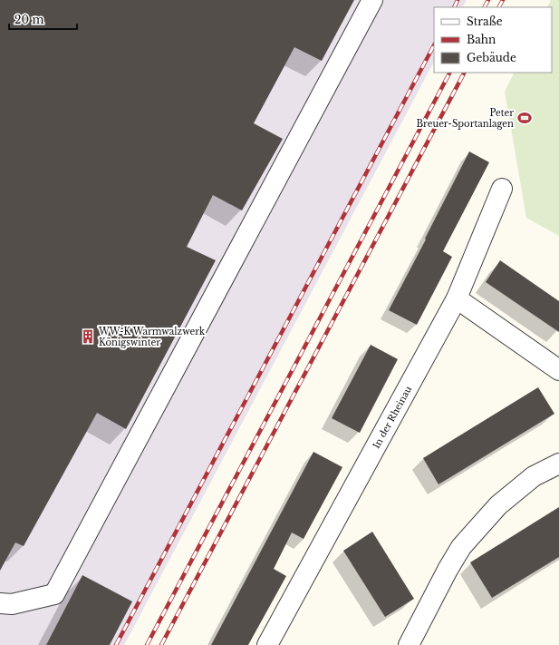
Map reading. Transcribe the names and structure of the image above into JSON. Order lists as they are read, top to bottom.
{
  "streets": {
    "street": ["In der Rheinau"]
  },
  "places": {
    "sports": ["Peter Breuer-Sportanlagen"],
    "building": ["WW-K Warmwalzwerk Königswinter"]
  },
  "legend": ["Straße", "Bahn", "Gebäude"],
  "scale_bar": "20 m"
}
